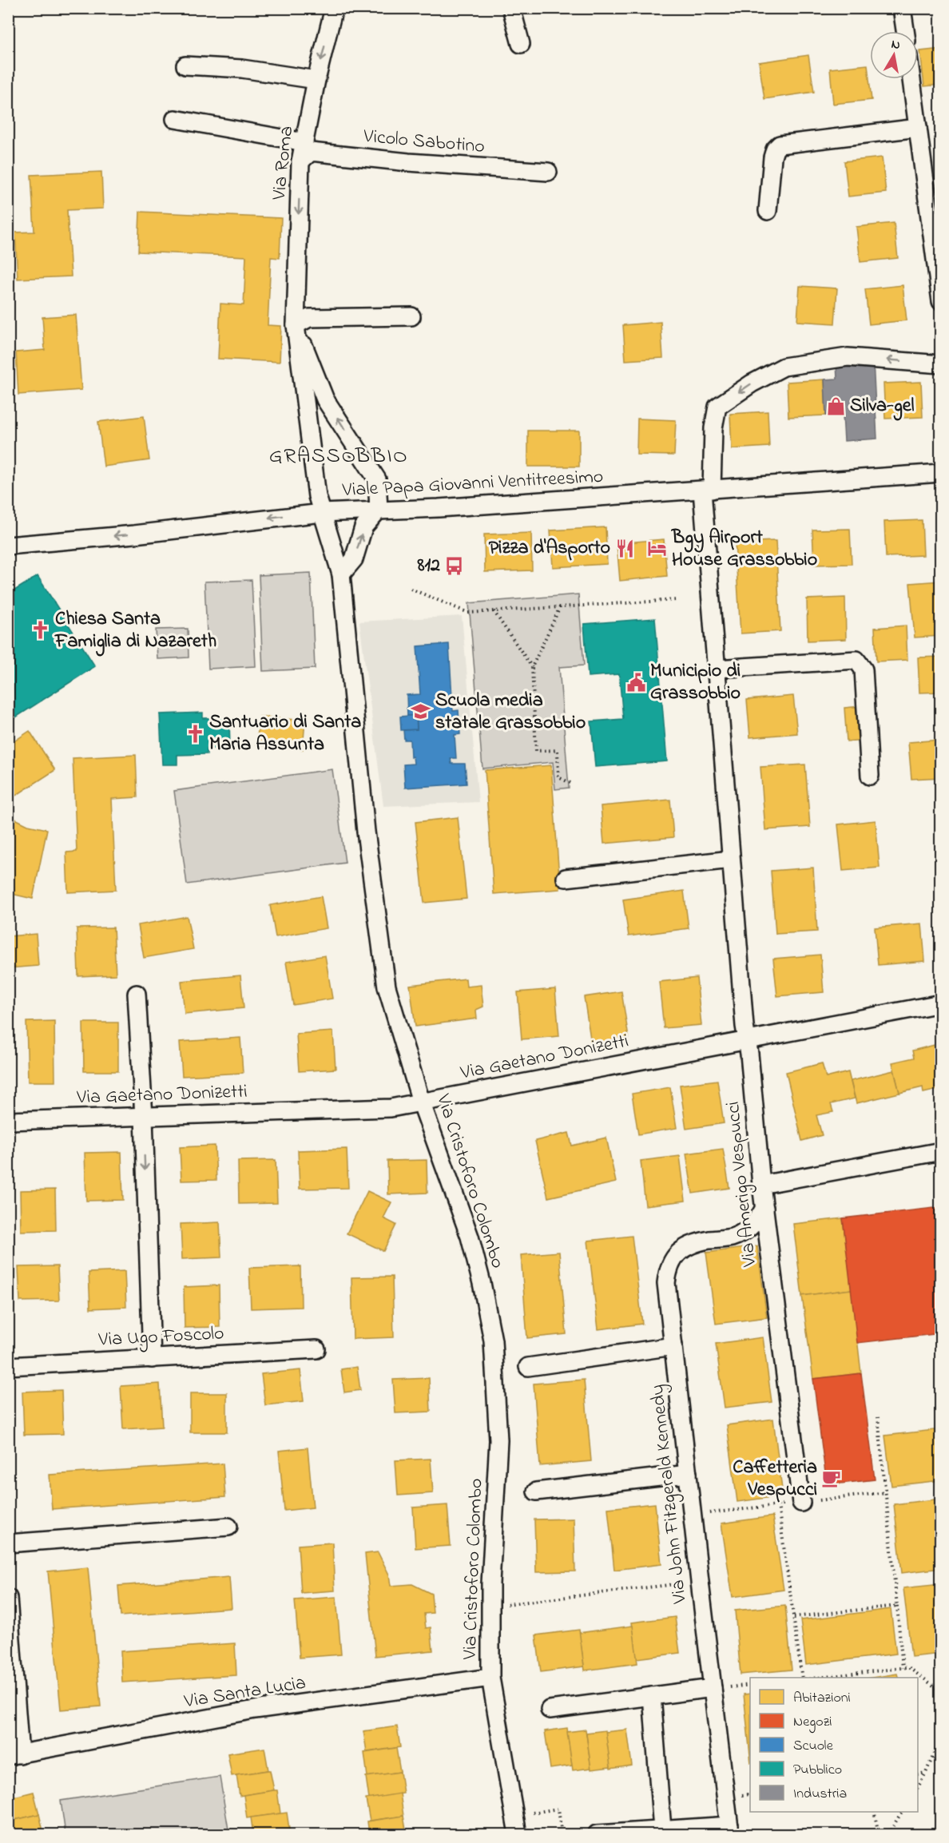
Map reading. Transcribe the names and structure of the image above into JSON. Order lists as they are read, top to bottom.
{
  "streets": {
    "street": [
      "Vicolo Sabotino",
      "Via Roma",
      "Viale Papa Giovanni Ventitreesimo",
      "Via Gaetano Donizetti",
      "Via Cristoforo Colombo",
      "Via Amerigo Vespucci",
      "Via Ugo Foscolo",
      "Via John Fitzgerald Kennedy",
      "Via Santa Lucia"
    ]
  },
  "crossings": [
    ["Vicolo Sabotino", "Via Roma"],
    ["Via Roma", "Viale Papa Giovanni Ventitreesimo"],
    ["Via Roma", "Via Cristoforo Colombo"],
    ["Viale Papa Giovanni Ventitreesimo", "Via Cristoforo Colombo"],
    ["Viale Papa Giovanni Ventitreesimo", "Via Amerigo Vespucci"],
    ["Via Gaetano Donizetti", "Via Cristoforo Colombo"],
    ["Via Gaetano Donizetti", "Via Amerigo Vespucci"],
    ["Via Cristoforo Colombo", "Via Santa Lucia"],
    ["Via Amerigo Vespucci", "Via John Fitzgerald Kennedy"]
  ],
  "districts": ["GRASSOBBIO"],
  "places": {
    "shop": ["Silva-gel"],
    "restaurant": ["Pizza d'Asporto"],
    "hotel": ["Bgy Airport House Grassobbio"],
    "bus stop": ["812"],
    "church": ["Chiesa Santa Famiglia di Nazareth", "Santuario di Santa Maria Assunta"],
    "public building": ["Municipio di Grassobbio"],
    "school or university": ["Scuola media statale Grassobbio"],
    "cafe": ["Caffetteria Vespucci"]
  },
  "legend": [
    "Abitazioni",
    "Negozi",
    "Scuole",
    "Pubblico",
    "Industria"
  ],
  "north": "top"
}
